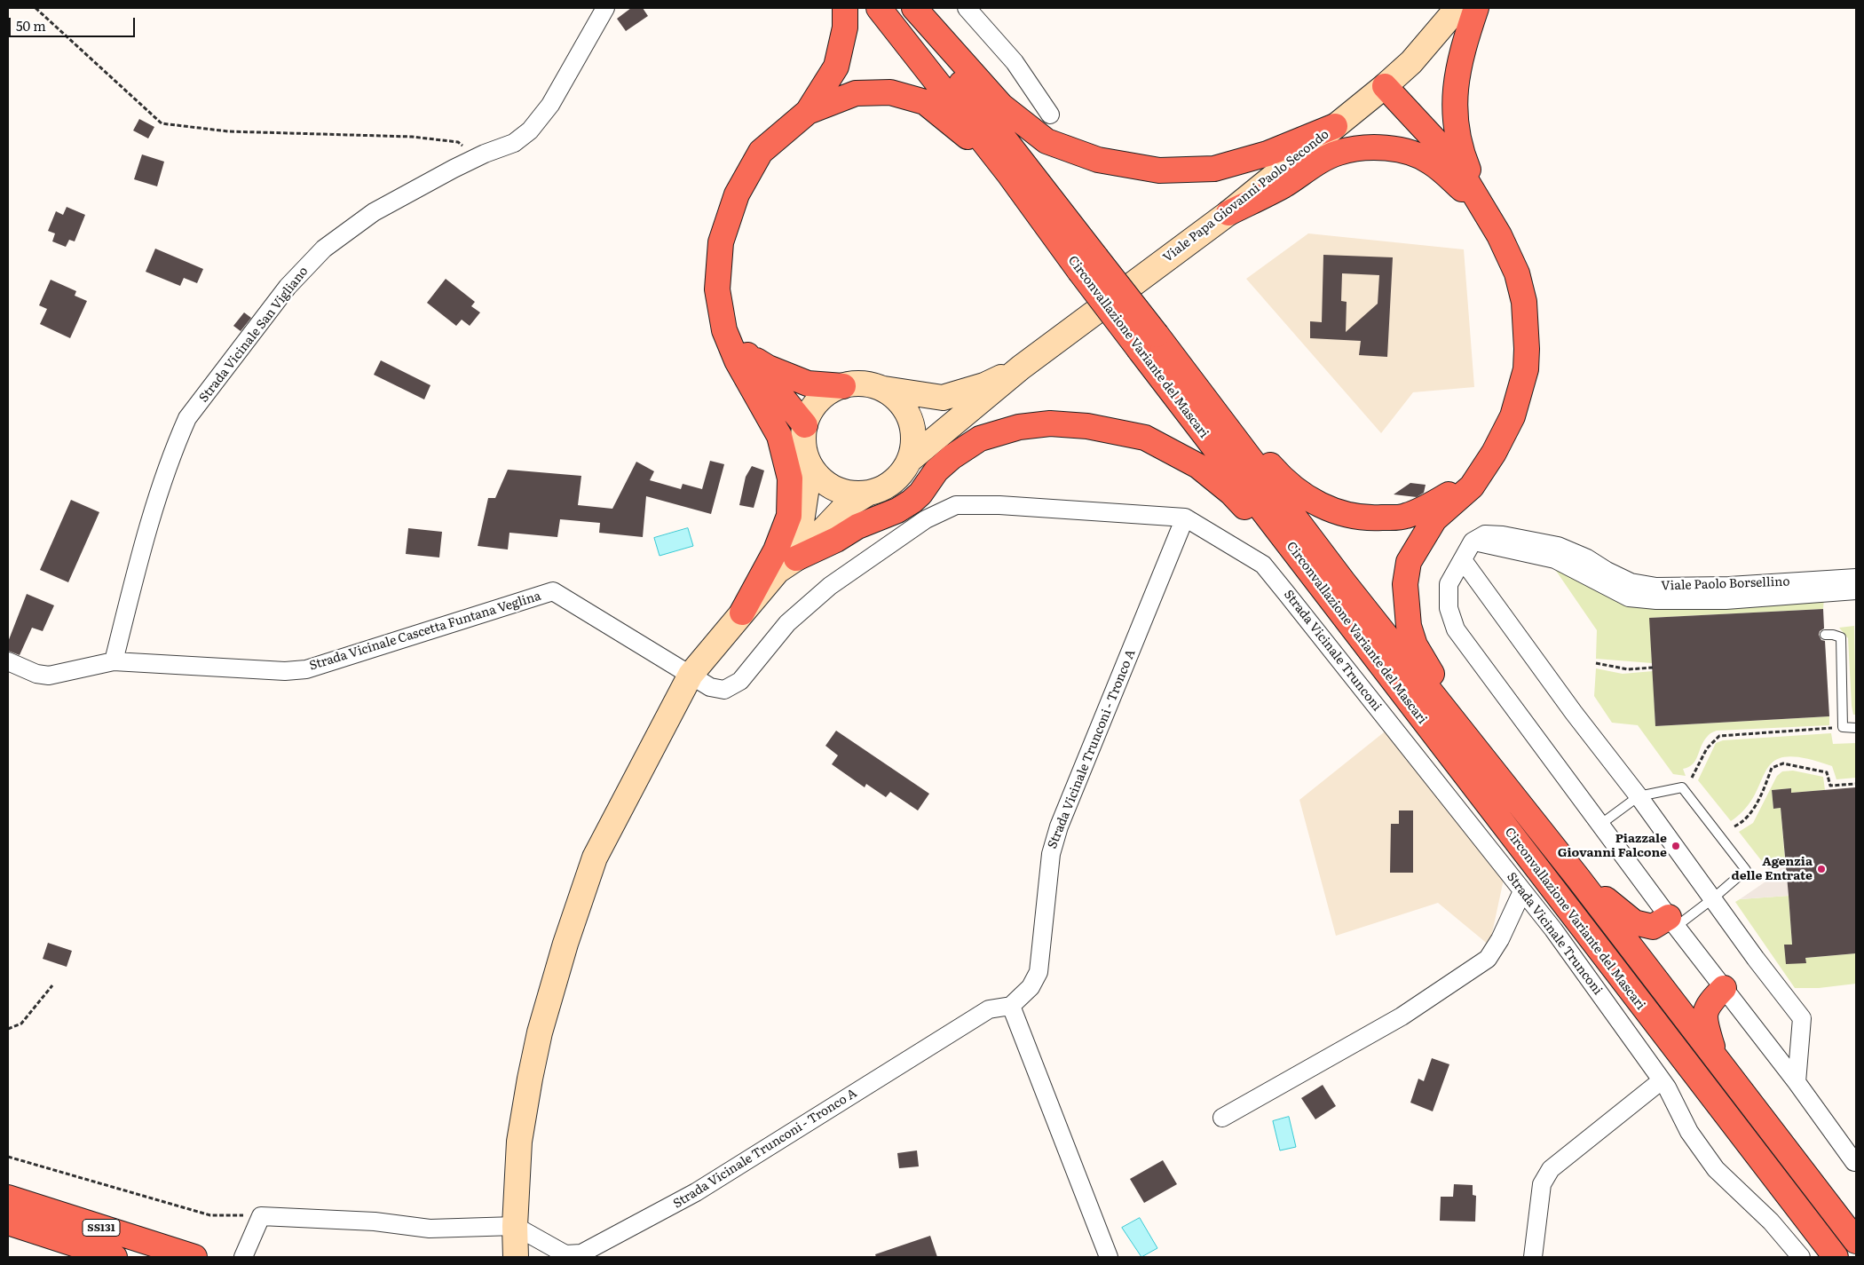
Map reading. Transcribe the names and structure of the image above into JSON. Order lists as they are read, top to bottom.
{
  "streets": {
    "highway": ["Circonvallazione Variante del Mascari", "SS131"],
    "main road": ["Viale Papa Giovanni Paolo Secondo"],
    "street": [
      "Strada Vicinale San Vigliano",
      "Viale Paolo Borsellino",
      "Strada Vicinale Cascetta Funtana Veglina",
      "Strada Vicinale Trunconi",
      "Strada Vicinale Trunconi - Tronco A"
    ]
  },
  "crossings": [
    ["Strada Vicinale San Vigliano", "Strada Vicinale Cascetta Funtana Veglina"],
    ["Strada Vicinale Cascetta Funtana Veglina", "Strada Vicinale Trunconi"],
    ["Strada Vicinale Trunconi", "Strada Vicinale Trunconi - Tronco A"]
  ],
  "places": ["Piazzale Giovanni Falcone", "Agenzia delle Entrate"],
  "scale_bar": "50 m"
}
